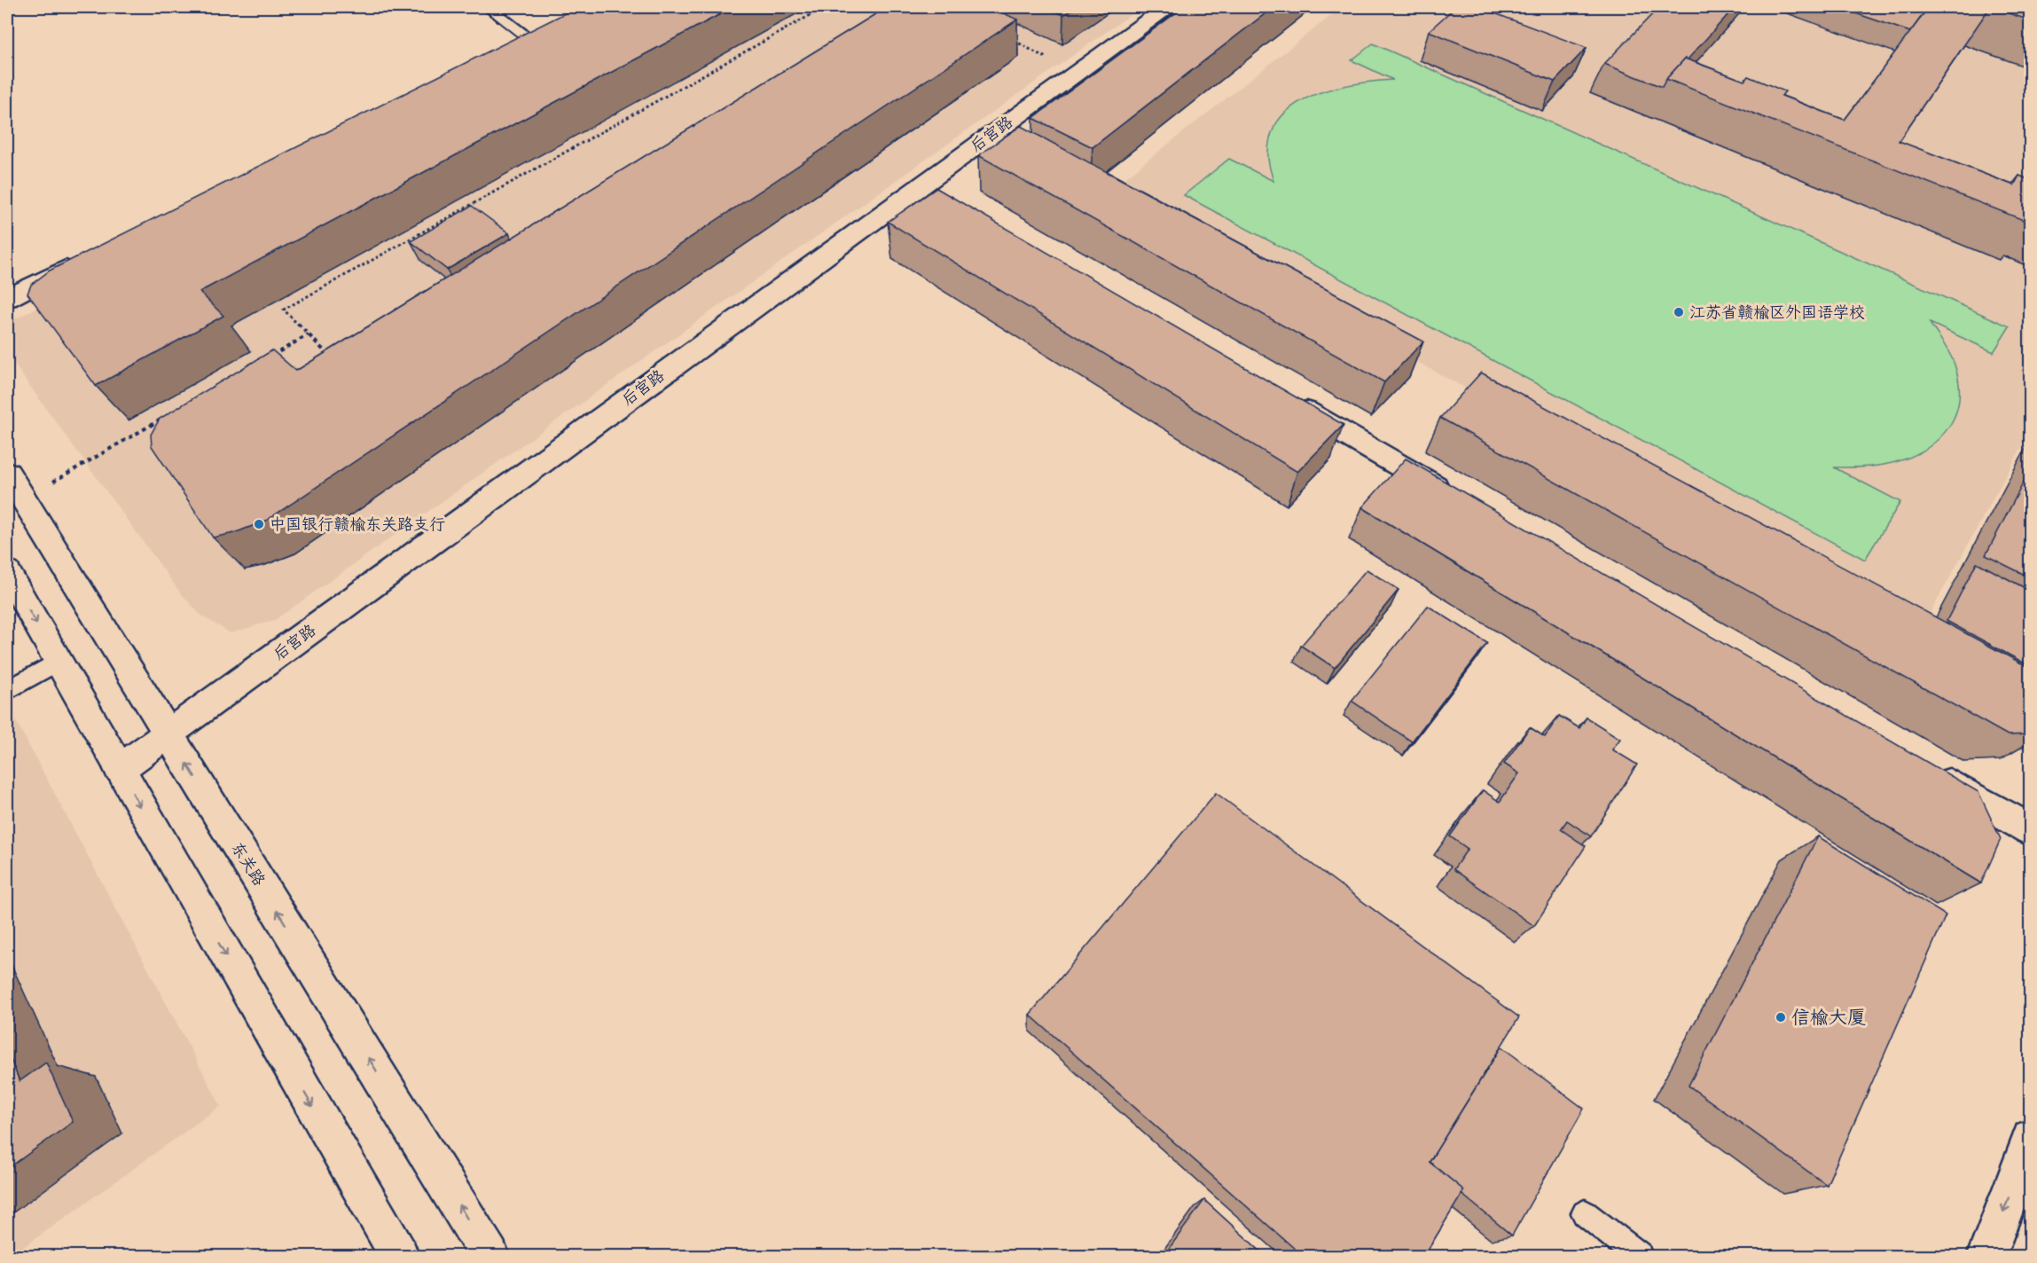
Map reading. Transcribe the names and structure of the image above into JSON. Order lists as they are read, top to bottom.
{
  "streets": {
    "street": ["后宫路", "东关路"]
  },
  "crossings": [
    ["后宫路", "东关路"]
  ],
  "places": ["江苏省赣榆区外国语学校", "中国银行赣榆东关路支行", "信榆大厦"]
}
